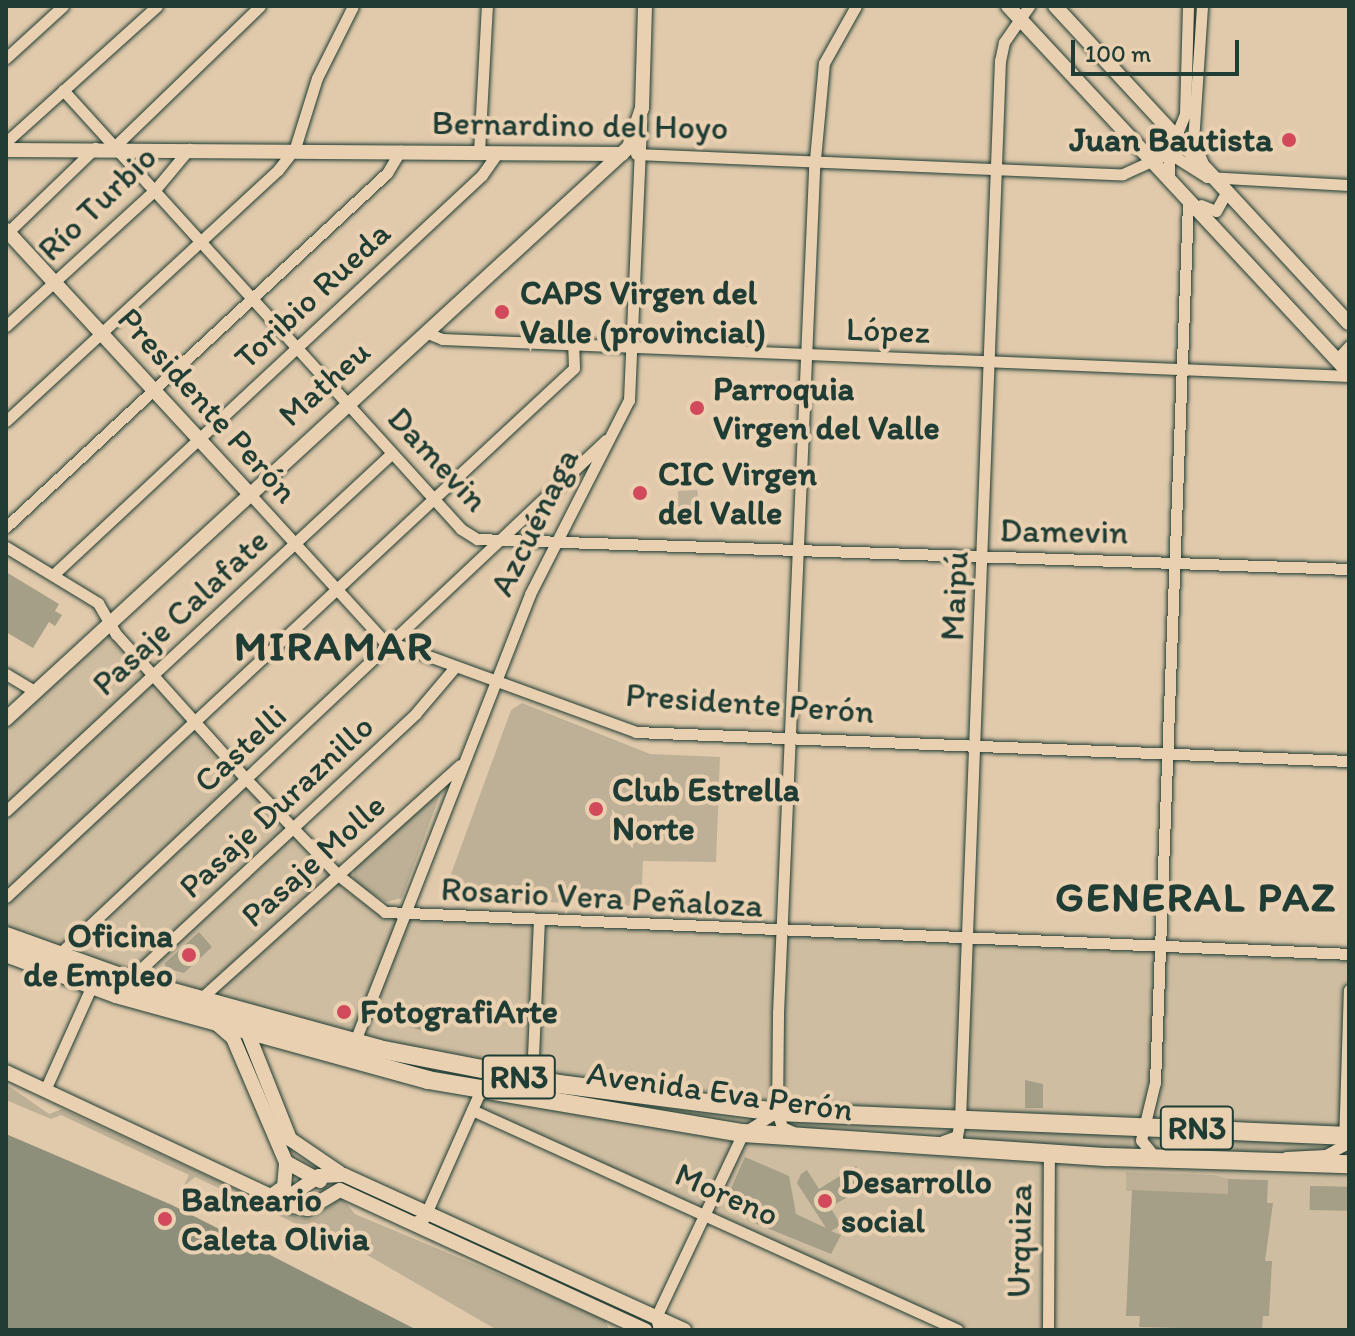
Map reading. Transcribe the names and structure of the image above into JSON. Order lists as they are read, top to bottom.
{
  "streets": {
    "highway": ["RN3", "Avenida Eva Perón"],
    "street": [
      "Bernardino del Hoyo",
      "Río Turbio",
      "Toribio Rueda",
      "López",
      "Matheu",
      "Presidente Perón",
      "Damevin",
      "Azcuénaga",
      "Maipú",
      "Pasaje Calafate",
      "Castelli",
      "Pasaje Duraznillo",
      "Pasaje Molle",
      "Rosario Vera Peñaloza",
      "Moreno",
      "Urquiza"
    ]
  },
  "crossings": [
    ["Bernardino del Hoyo", "Río Turbio"],
    ["Bernardino del Hoyo", "Toribio Rueda"],
    ["Bernardino del Hoyo", "Matheu"],
    ["Bernardino del Hoyo", "Damevin"],
    ["Bernardino del Hoyo", "Azcuénaga"],
    ["Bernardino del Hoyo", "Maipú"],
    ["Río Turbio", "Presidente Perón"],
    ["Río Turbio", "Damevin"],
    ["Toribio Rueda", "Presidente Perón"],
    ["Toribio Rueda", "Damevin"],
    ["Toribio Rueda", "Rosario Vera Peñaloza"],
    ["López", "Matheu"],
    ["López", "Azcuénaga"],
    ["López", "Maipú"],
    ["Matheu", "Presidente Perón"],
    ["Matheu", "Damevin"],
    ["Matheu", "Azcuénaga"],
    ["Matheu", "Rosario Vera Peñaloza"],
    ["Presidente Perón", "Azcuénaga"],
    ["Presidente Perón", "Maipú"],
    ["Presidente Perón", "Pasaje Calafate"],
    ["Presidente Perón", "Castelli"],
    ["Presidente Perón", "Pasaje Duraznillo"],
    ["Damevin", "Azcuénaga"],
    ["Damevin", "Maipú"],
    ["Damevin", "Pasaje Calafate"],
    ["Damevin", "Castelli"],
    ["Azcuénaga", "Castelli"],
    ["Azcuénaga", "Pasaje Molle"],
    ["Azcuénaga", "Rosario Vera Peñaloza"],
    ["Azcuénaga", "Avenida Eva Perón"],
    ["Maipú", "Rosario Vera Peñaloza"],
    ["Maipú", "Avenida Eva Perón"],
    ["Pasaje Calafate", "Rosario Vera Peñaloza"],
    ["Castelli", "Rosario Vera Peñaloza"],
    ["Castelli", "Avenida Eva Perón"],
    ["Pasaje Duraznillo", "Rosario Vera Peñaloza"],
    ["Pasaje Duraznillo", "Avenida Eva Perón"],
    ["Pasaje Molle", "Rosario Vera Peñaloza"],
    ["Pasaje Molle", "Avenida Eva Perón"],
    ["Avenida Eva Perón", "Urquiza"]
  ],
  "districts": ["MIRAMAR", "GENERAL PAZ"],
  "places": [
    "Juan Bautista",
    "CAPS Virgen del Valle (provincial)",
    "Parroquia Virgen del Valle",
    "CIC Virgen del Valle",
    "Club Estrella Norte",
    "Oficina de Empleo",
    "FotografiArte",
    "Desarrollo social",
    "Balneario Caleta Olivia"
  ],
  "scale_bar": "100 m"
}
